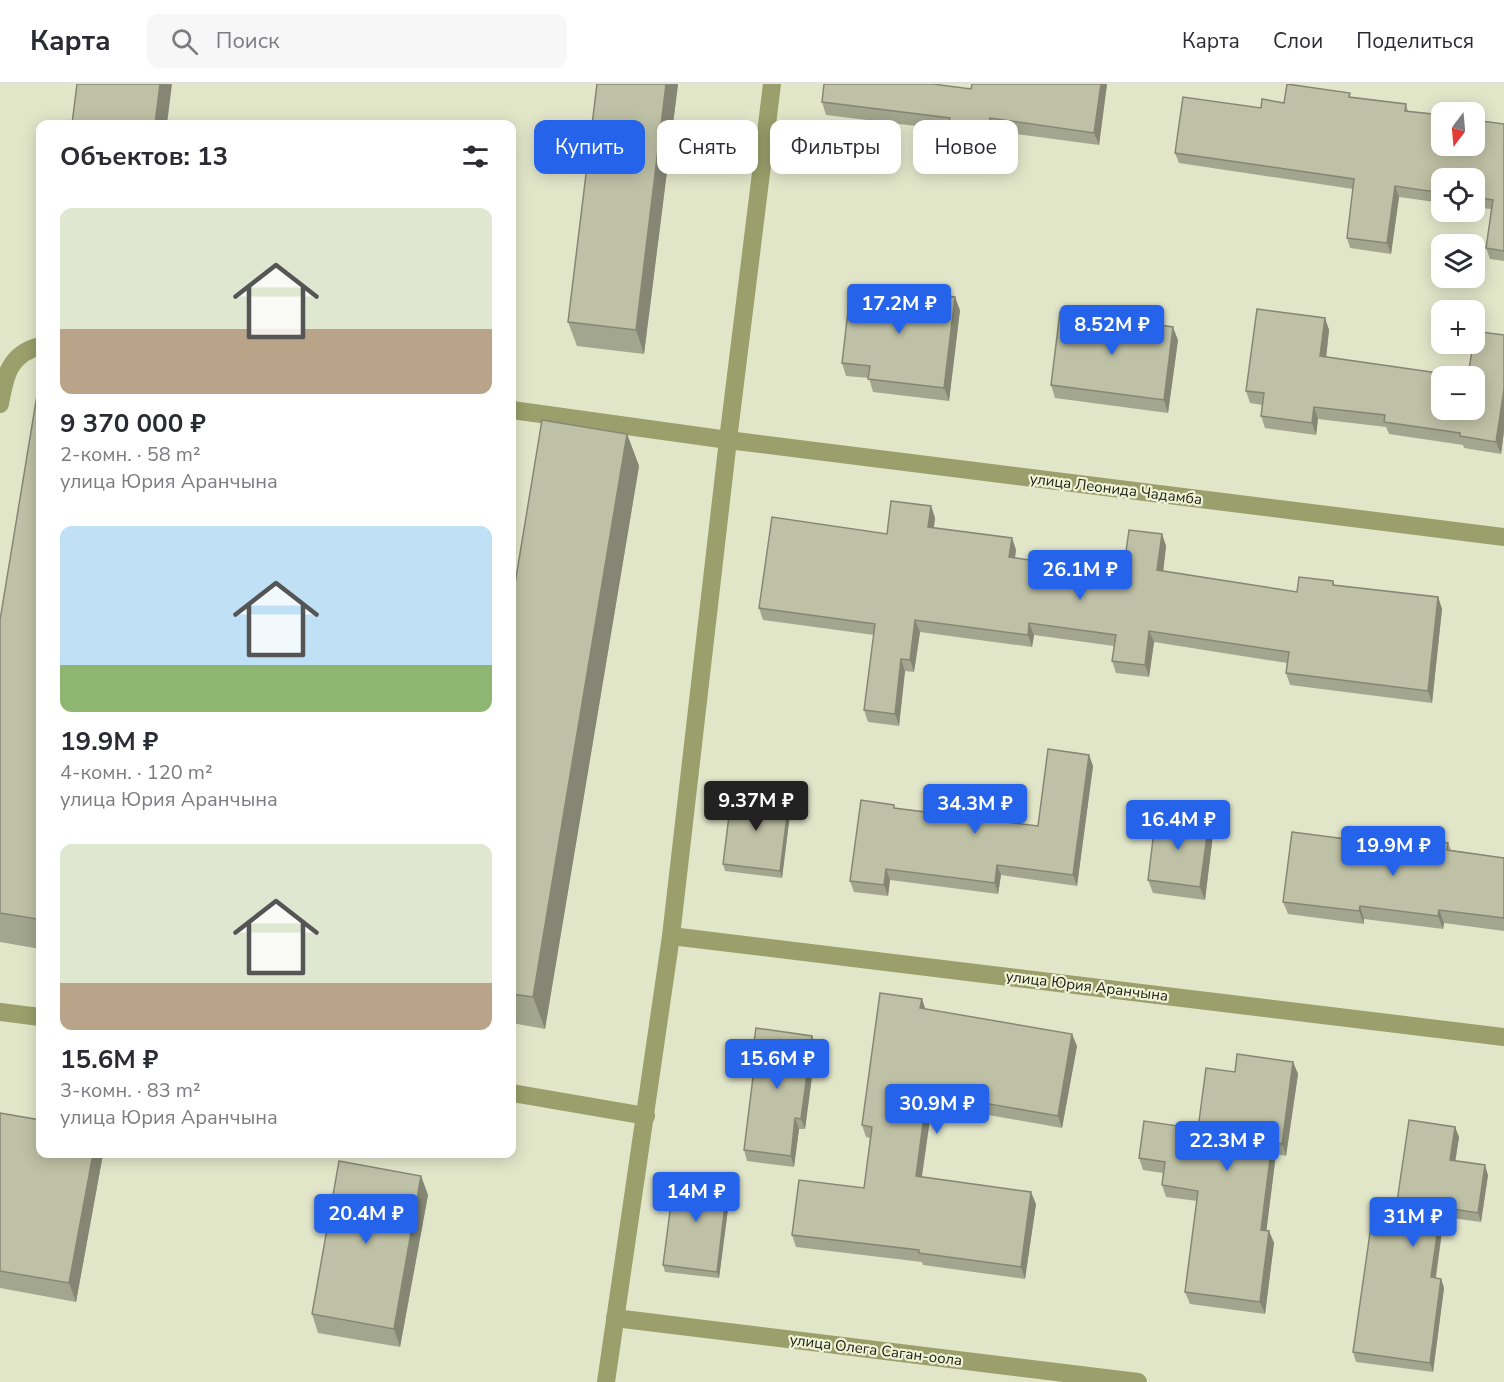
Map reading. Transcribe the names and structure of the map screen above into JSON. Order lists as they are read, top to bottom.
{
  "streets": {
    "street": ["улица Леонида Чадамба", "улица Юрия Аранчына", "улица Олега Саган-оола"]
  },
  "north": "bottom",
  "page": {
    "header": "Карта",
    "search": "Поиск",
    "nav": ["Карта", "Слои", "Поделиться"],
    "map_buttons": ["+", "−"],
    "chip": [
      "Купить",
      "Снять",
      "Фильтры",
      "Новое"
    ],
    "heading": "Объектов: 13",
    "list": [
      {
        "name": "9 370 000 ₽",
        "note": "2-комн. · 58 m² · улица Юрия Аранчына"
      },
      {
        "name": "19.9M ₽",
        "note": "4-комн. · 120 m² · улица Юрия Аранчына"
      },
      {
        "name": "15.6M ₽",
        "note": "3-комн. · 83 m² · улица Юрия Аранчына"
      }
    ],
    "price": [
      "17.2M ₽",
      "8.52M ₽",
      "26.1M ₽",
      "9.37M ₽",
      "34.3M ₽",
      "16.4M ₽",
      "19.9M ₽",
      "15.6M ₽",
      "30.9M ₽",
      "22.3M ₽",
      "14M ₽",
      "20.4M ₽",
      "31M ₽"
    ]
  }
}
